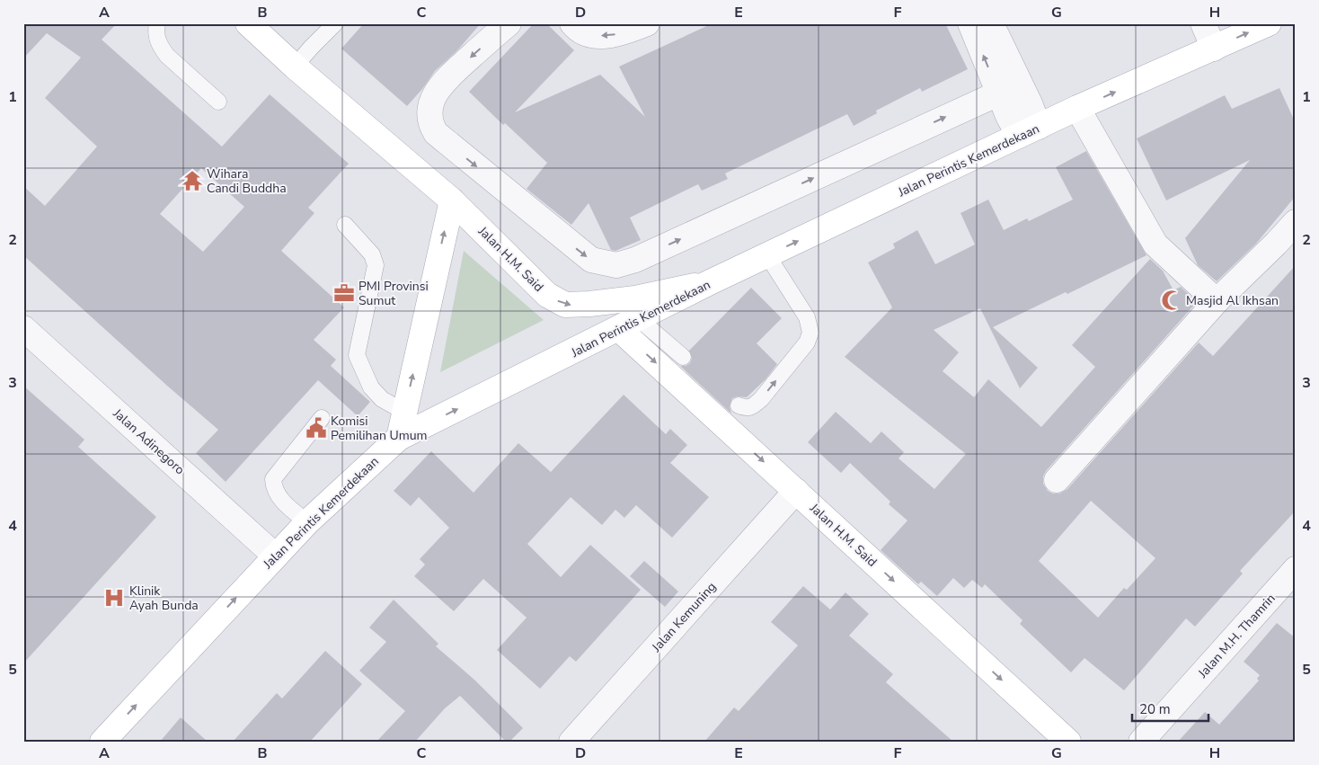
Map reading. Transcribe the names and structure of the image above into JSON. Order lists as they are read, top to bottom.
{
  "streets": {
    "street": [
      "Jalan Perintis Kemerdekaan",
      "Jalan H.M. Said",
      "Jalan Adinegoro",
      "Jalan Kemuning",
      "Jalan M.H. Thamrin"
    ]
  },
  "crossings": [
    ["Jalan Perintis Kemerdekaan", "Jalan H.M. Said"],
    ["Jalan Perintis Kemerdekaan", "Jalan Adinegoro"],
    ["Jalan H.M. Said", "Jalan Kemuning"]
  ],
  "one_way": ["Jalan Perintis Kemerdekaan", "Jalan H.M. Said"],
  "places": {
    "temple": ["Wihara Candi Buddha"],
    "office": ["PMI Provinsi Sumut"],
    "mosque": ["Masjid Al Ikhsan"],
    "public building": ["Komisi Pemilihan Umum"],
    "hospital": ["Klinik Ayah Bunda"]
  },
  "scale_bar": "20 m",
  "grid": {
    "columns": [
      "A",
      "B",
      "C",
      "D",
      "E",
      "F",
      "G",
      "H"
    ],
    "rows": [
      "1",
      "2",
      "3",
      "4",
      "5"
    ]
  }
}
